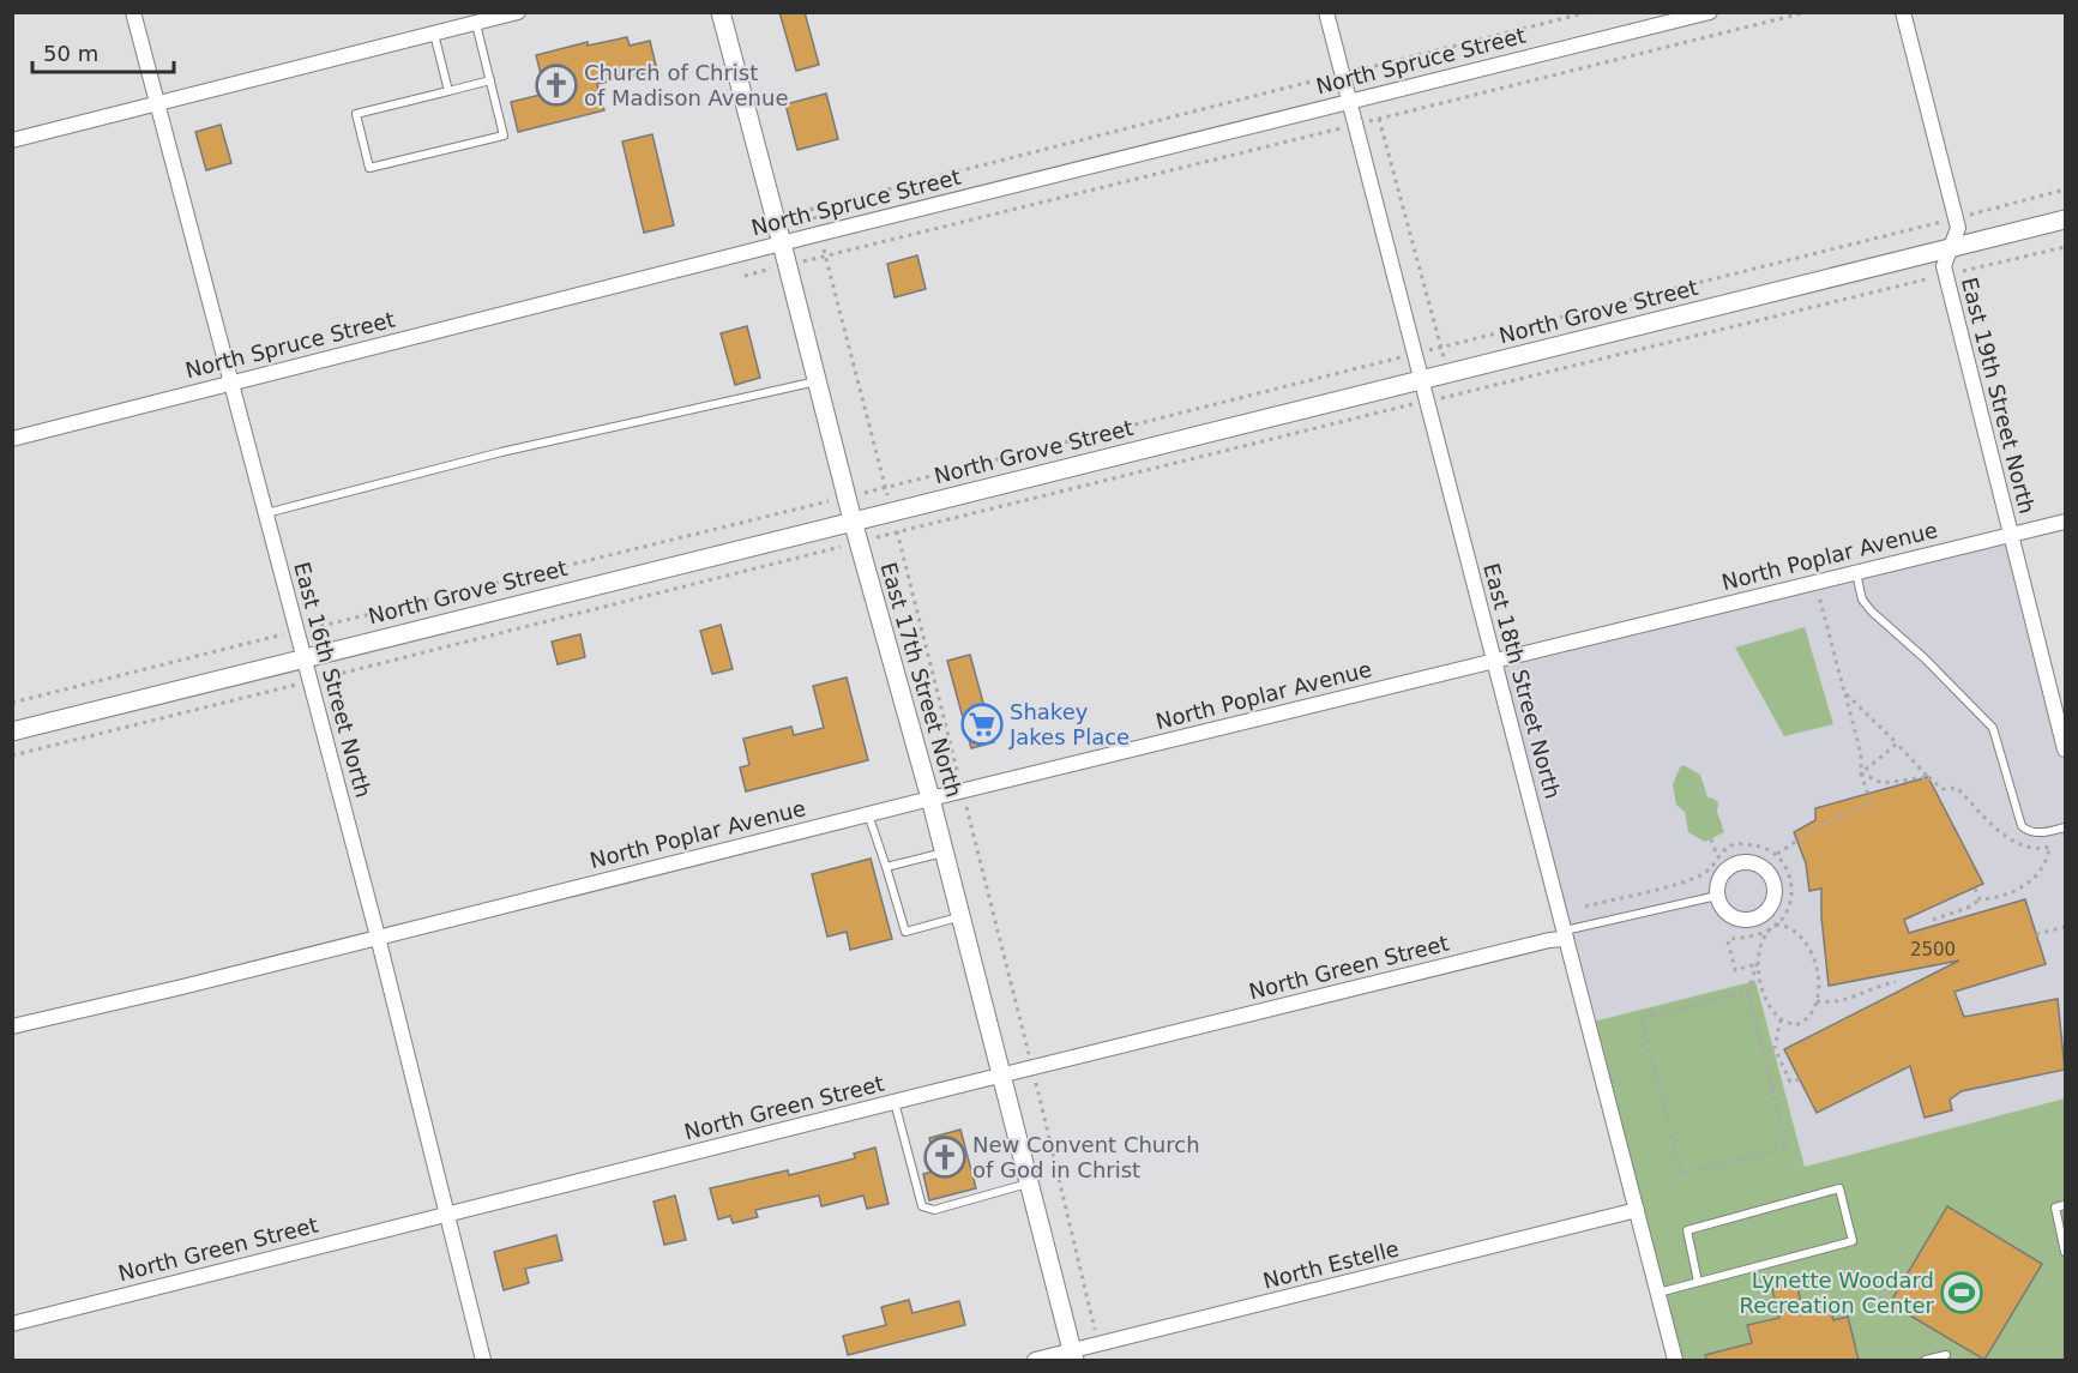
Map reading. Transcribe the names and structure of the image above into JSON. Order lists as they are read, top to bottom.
{
  "streets": {
    "street": [
      "North Spruce Street",
      "North Grove Street",
      "East 19th Street North",
      "North Poplar Avenue",
      "East 16th Street North",
      "East 17th Street North",
      "East 18th Street North",
      "North Green Street",
      "North Estelle"
    ]
  },
  "crossings": [
    ["North Spruce Street", "East 16th Street North"],
    ["North Spruce Street", "East 17th Street North"],
    ["North Spruce Street", "East 18th Street North"],
    ["North Grove Street", "East 19th Street North"],
    ["North Grove Street", "East 16th Street North"],
    ["North Grove Street", "East 17th Street North"],
    ["North Grove Street", "East 18th Street North"],
    ["East 19th Street North", "North Poplar Avenue"],
    ["North Poplar Avenue", "East 16th Street North"],
    ["North Poplar Avenue", "East 17th Street North"],
    ["North Poplar Avenue", "East 18th Street North"],
    ["East 16th Street North", "North Green Street"],
    ["East 17th Street North", "North Green Street"],
    ["East 17th Street North", "North Estelle"],
    ["East 18th Street North", "North Green Street"],
    ["East 18th Street North", "North Estelle"]
  ],
  "places": {
    "church": ["Church of Christ of Madison Avenue", "New Convent Church of God in Christ"],
    "supermarket": ["Shakey Jakes Place"],
    "sports": ["Lynette Woodard Recreation Center"]
  },
  "house_numbers": ["2500"],
  "scale_bar": "50 m"
}
